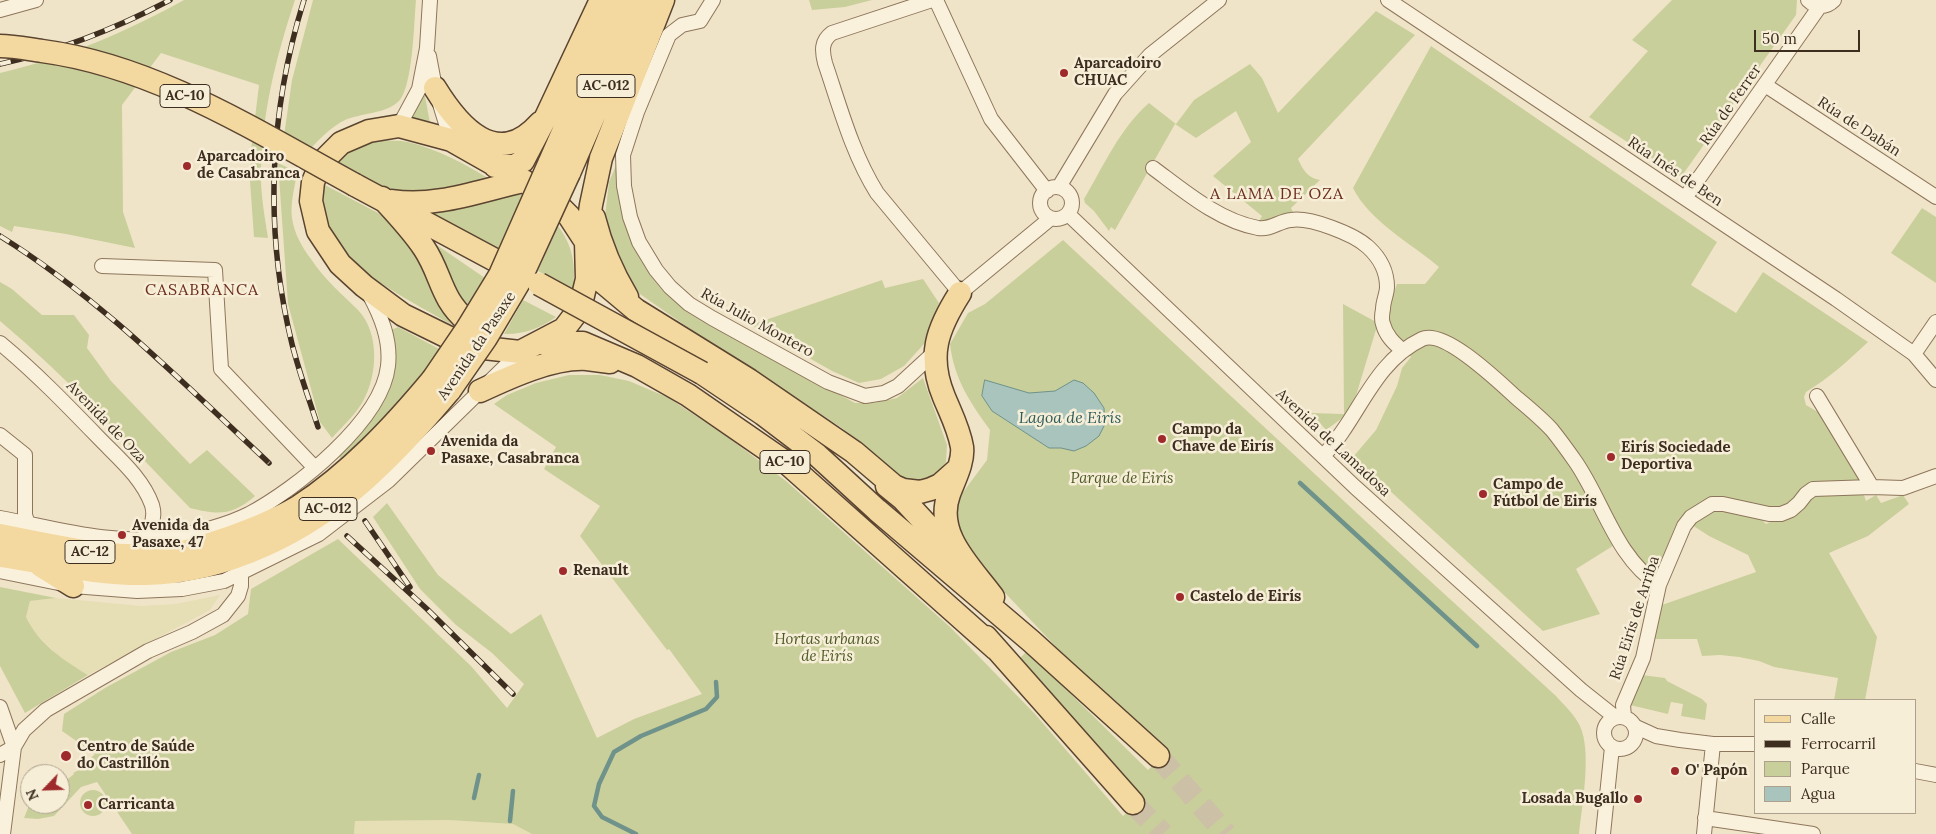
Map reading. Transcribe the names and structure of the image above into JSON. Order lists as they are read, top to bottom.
{
  "streets": {
    "main road": [
      "AC-012",
      "AC-10",
      "Avenida da Pasaxe",
      "AC-12"
    ],
    "street": [
      "Rúa de Ferrer",
      "Rúa de Dabán",
      "Rúa Inés de Ben",
      "Rúa Julio Montero",
      "Avenida de Oza",
      "Avenida de Lamadosa",
      "Rúa Eirís de Arriba"
    ]
  },
  "crossings": [
    ["AC-10", "Avenida da Pasaxe"],
    ["Rúa de Ferrer", "Rúa de Dabán"],
    ["Rúa de Ferrer", "Rúa Inés de Ben"],
    ["Avenida de Lamadosa", "Rúa Eirís de Arriba"]
  ],
  "districts": ["A LAMA DE OZA", "CASABRANCA"],
  "water": ["Lagoa de Eirís"],
  "parks": ["Parque de Eirís", "Hortas urbanas de Eirís"],
  "places": [
    "Aparcadoiro CHUAC",
    "Aparcadoiro de Casabranca",
    "Campo da Chave de Eirís",
    "Avenida da Pasaxe, Casabranca",
    "Eirís Sociedade Deportiva",
    "Campo de Fútbol de Eirís",
    "Avenida da Pasaxe, 47",
    "Renault",
    "Castelo de Eirís",
    "Centro de Saúde do Castrillón",
    "O' Papón",
    "Losada Bugallo",
    "Carricanta"
  ],
  "legend": [
    "Calle",
    "Ferrocarril",
    "Parque",
    "Agua"
  ],
  "scale_bar": "50 m",
  "north": "bottom left"
}
